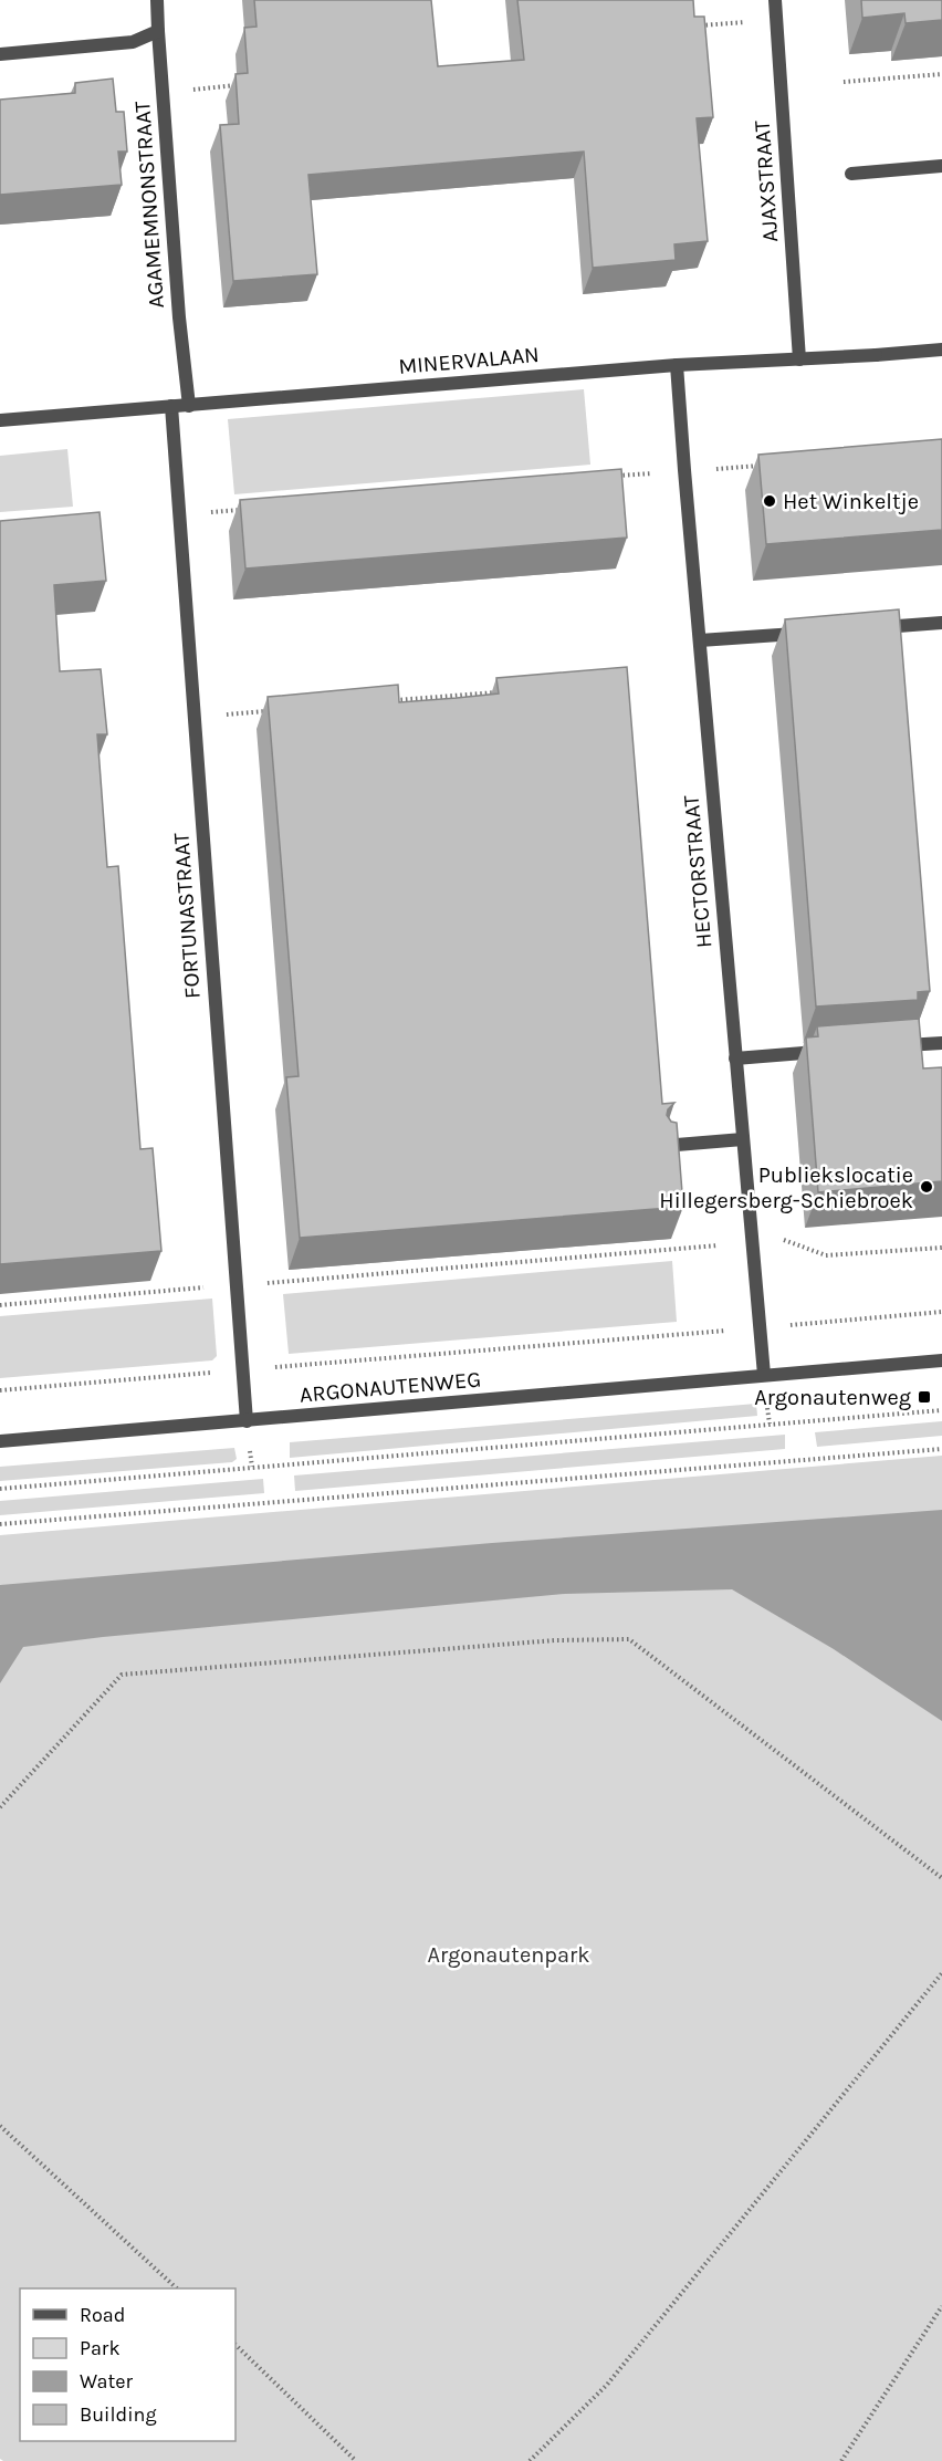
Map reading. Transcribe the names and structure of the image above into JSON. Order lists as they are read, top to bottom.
{
  "streets": {
    "street": [
      "AJAXSTRAAT",
      "AGAMEMNONSTRAAT",
      "MINERVALAAN",
      "HECTORSTRAAT",
      "FORTUNASTRAAT",
      "ARGONAUTENWEG"
    ]
  },
  "crossings": [
    ["AJAXSTRAAT", "MINERVALAAN"],
    ["AGAMEMNONSTRAAT", "MINERVALAAN"],
    ["MINERVALAAN", "HECTORSTRAAT"],
    ["MINERVALAAN", "FORTUNASTRAAT"],
    ["HECTORSTRAAT", "ARGONAUTENWEG"],
    ["FORTUNASTRAAT", "ARGONAUTENWEG"]
  ],
  "parks": ["Argonautenpark"],
  "places": {
    "other": ["Het Winkeltje", "Publiekslocatie Hillegersberg-Schiebroek"],
    "transit": ["Argonautenweg"]
  },
  "legend": [
    "Road",
    "Park",
    "Water",
    "Building"
  ]
}
